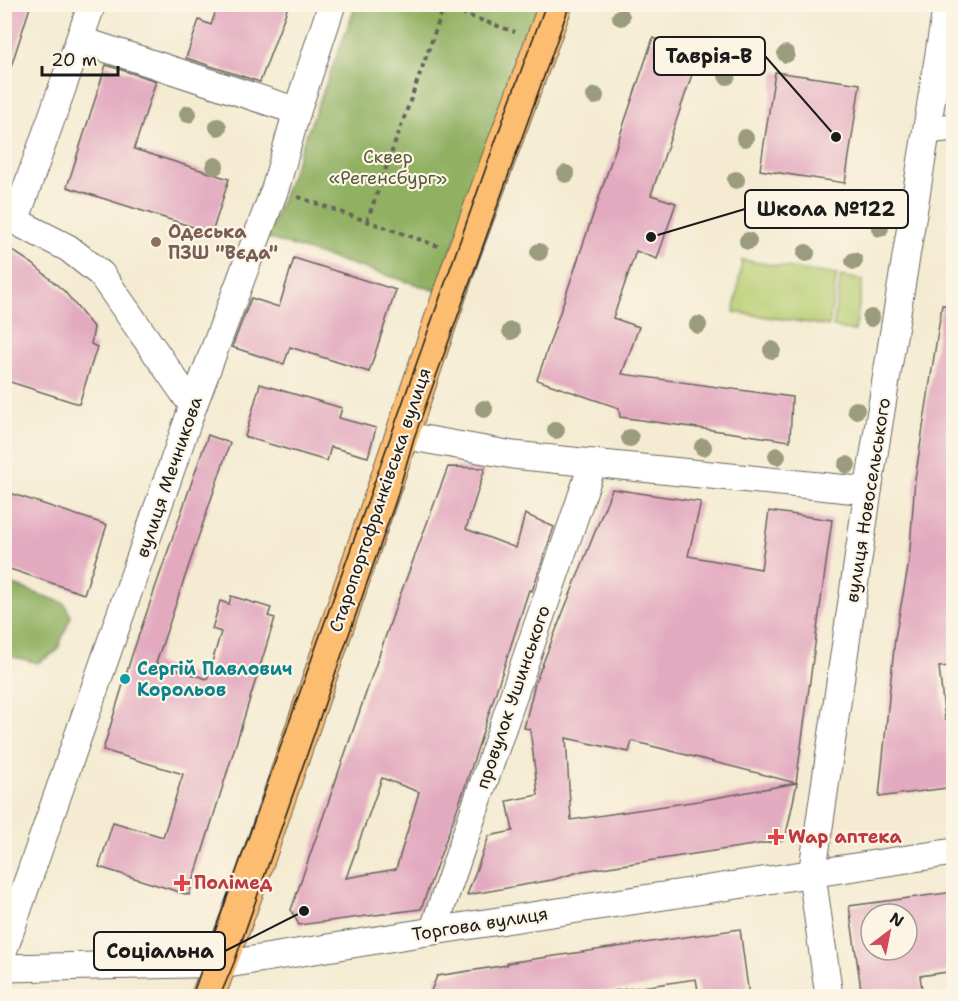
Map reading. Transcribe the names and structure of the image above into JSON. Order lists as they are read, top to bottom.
{
  "streets": {
    "main road": ["Старопортофранківська вулиця"],
    "street": [
      "вулиця Мечникова",
      "вулиця Новосельського",
      "провулок Ушинського",
      "Торгова вулиця"
    ]
  },
  "crossings": [
    ["Старопортофранківська вулиця", "Торгова вулиця"],
    ["вулиця Новосельського", "Торгова вулиця"],
    ["провулок Ушинського", "Торгова вулиця"]
  ],
  "parks": ["Сквер «Регенсбург»"],
  "places": {
    "other": [
      "Таврія-В",
      "Школа №122",
      "Одеська ПЗШ \"Вєда\"",
      "Сергій Павлович Корольов",
      "Соціальна"
    ],
    "health": ["Wap аптека", "Полімед"]
  },
  "scale_bar": "20 m",
  "north": "top right"
}
